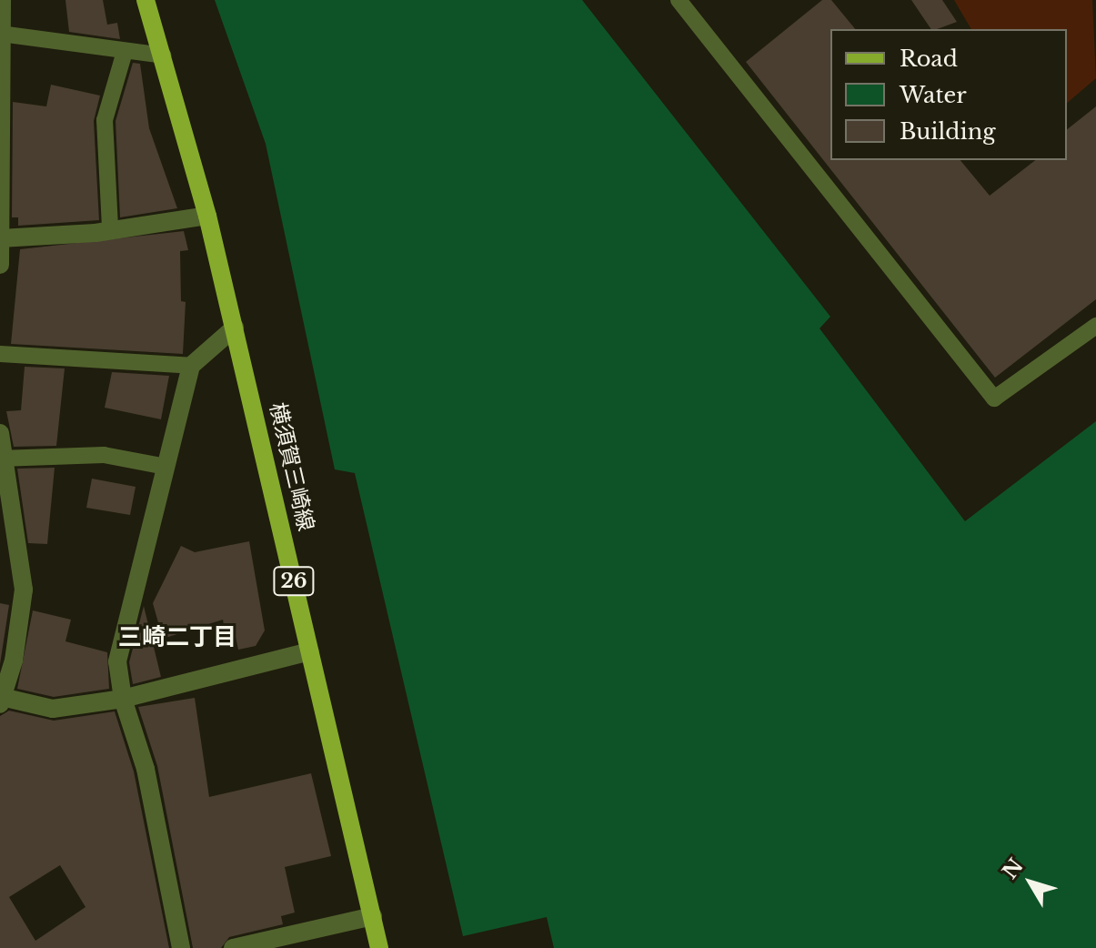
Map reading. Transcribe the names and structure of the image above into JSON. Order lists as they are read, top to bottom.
{
  "streets": {
    "main road": ["横須賀三崎線", "26"]
  },
  "districts": ["三崎二丁目"],
  "legend": ["Road", "Water", "Building"],
  "north": "top left"
}
